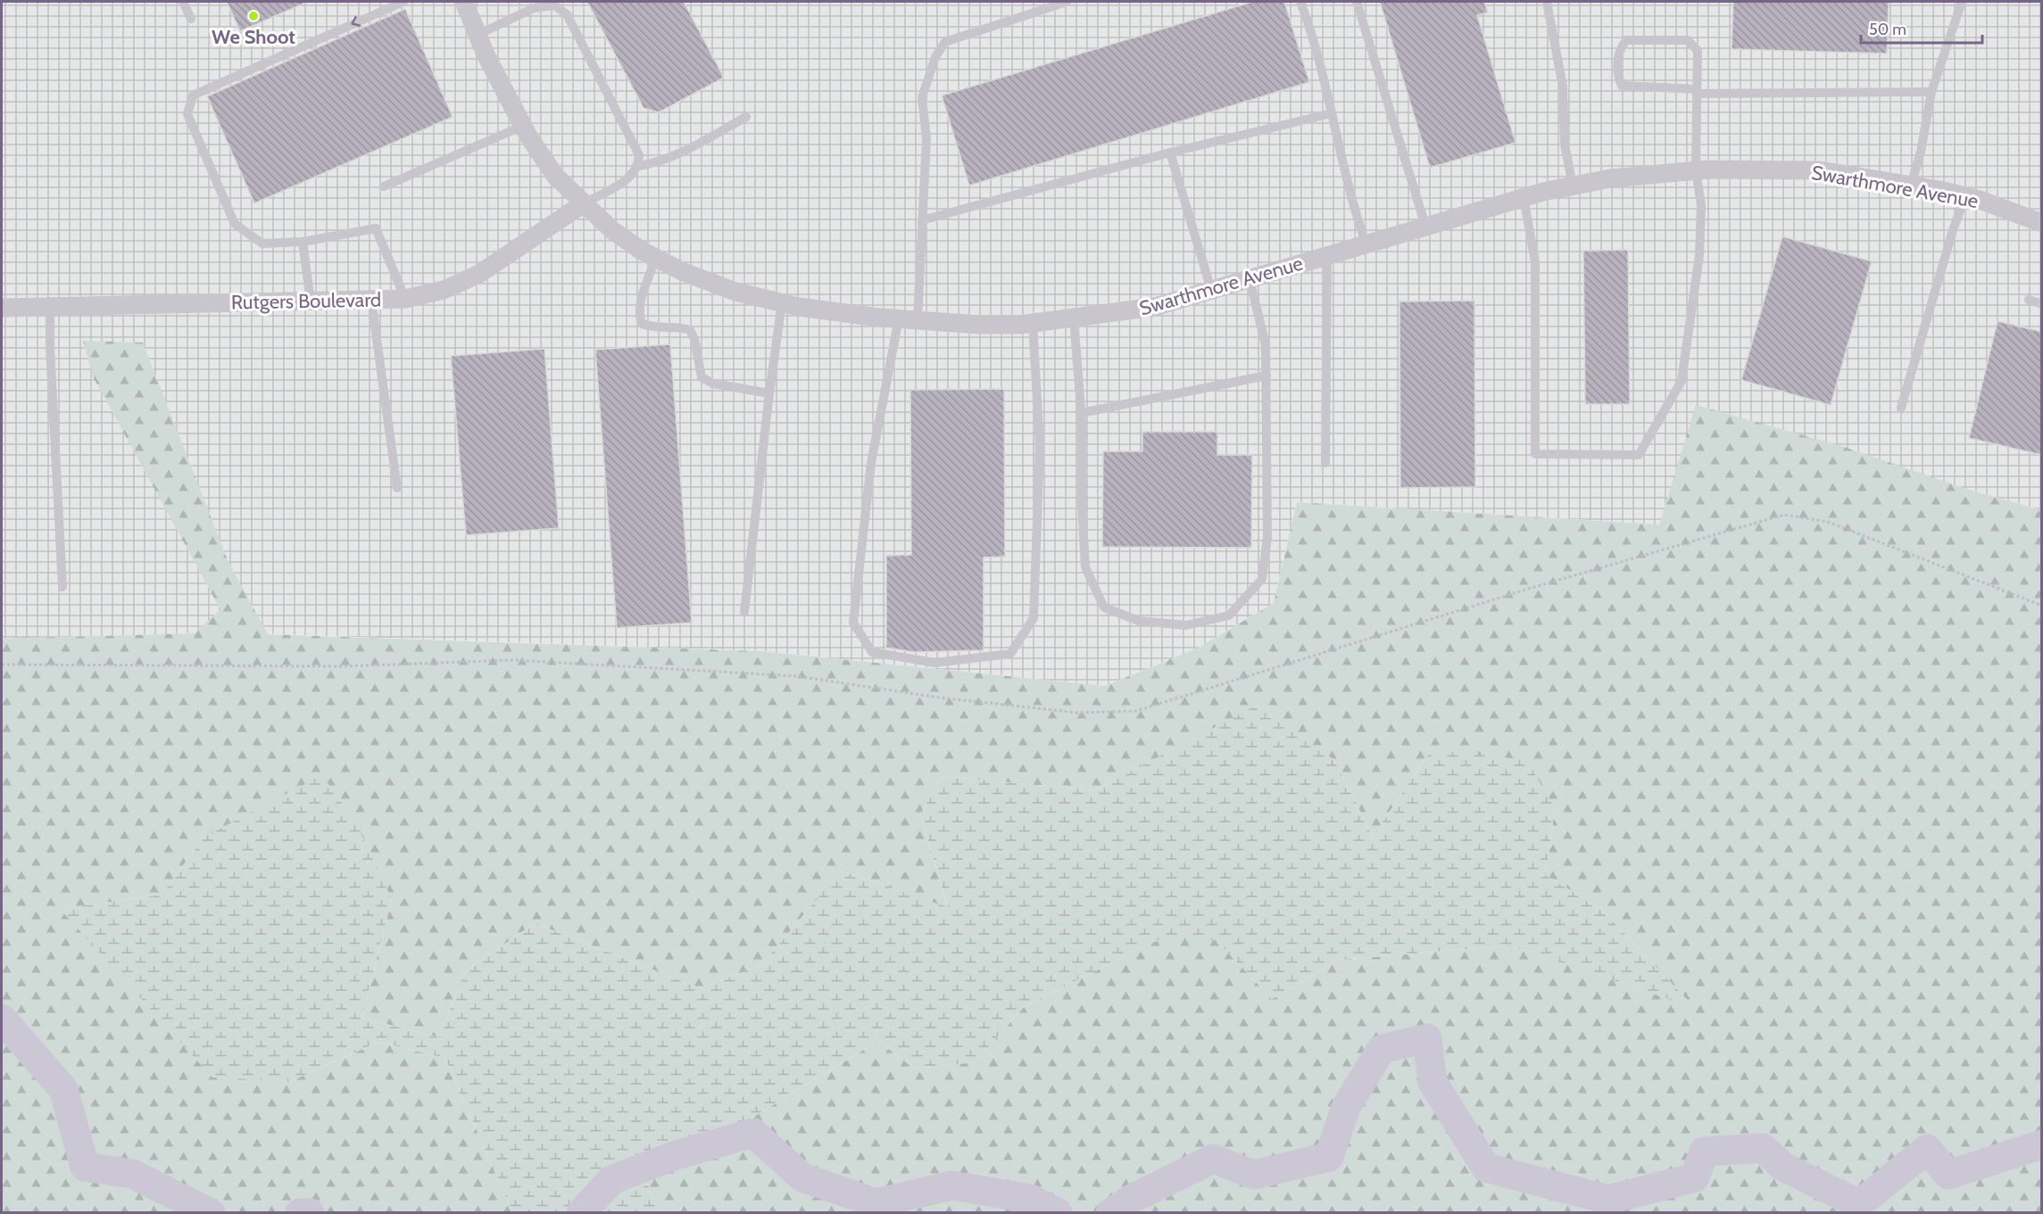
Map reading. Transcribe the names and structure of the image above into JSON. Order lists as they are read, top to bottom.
{
  "streets": {
    "street": ["Swarthmore Avenue", "Rutgers Boulevard"]
  },
  "crossings": [
    ["Swarthmore Avenue", "Rutgers Boulevard"]
  ],
  "places": ["We Shoot"],
  "scale_bar": "50 m"
}
